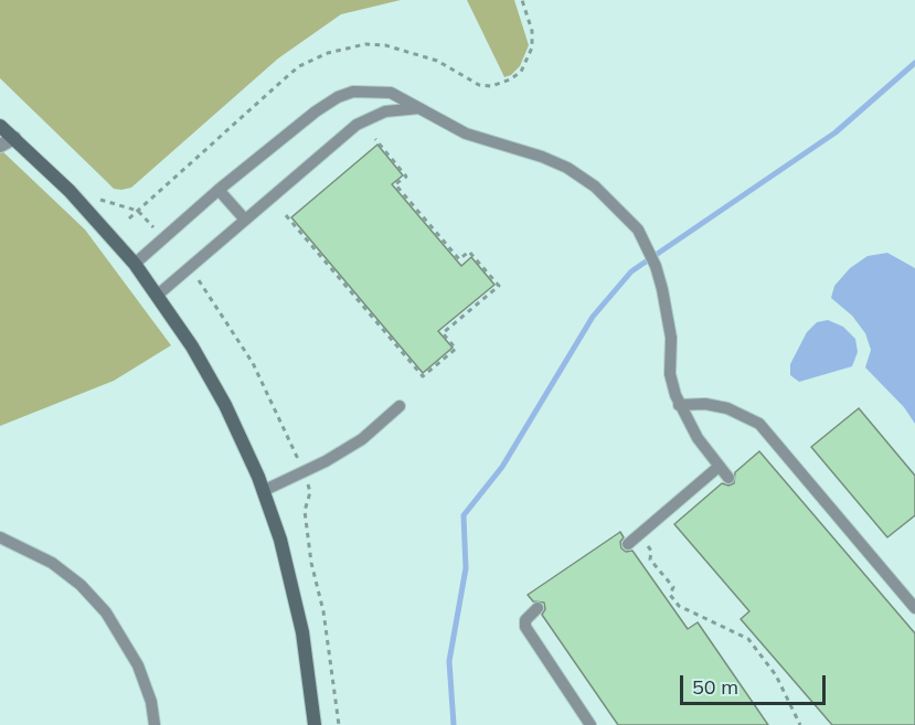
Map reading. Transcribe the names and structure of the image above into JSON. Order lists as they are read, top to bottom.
{
  "scale_bar": "50 m"
}
